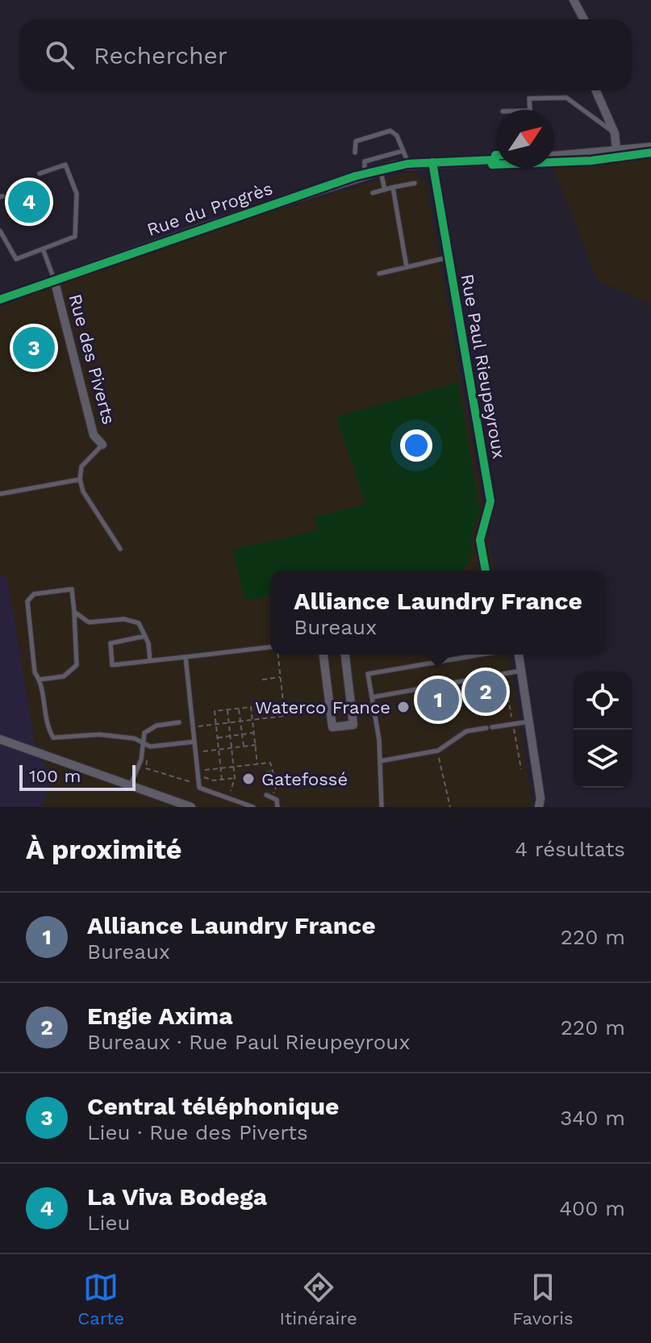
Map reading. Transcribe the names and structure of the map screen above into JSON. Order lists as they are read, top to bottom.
{
  "streets": {
    "street": ["Rue du Progrès", "Rue des Piverts", "Rue Paul Rieupeyroux"]
  },
  "crossings": [
    ["Rue du Progrès", "Rue des Piverts"],
    ["Rue du Progrès", "Rue Paul Rieupeyroux"]
  ],
  "places": ["Waterco France", "Gatefossé"],
  "scale_bar": "100 m",
  "north": "top right",
  "page": {
    "search": "Rechercher",
    "pins": [
      "4",
      "3",
      "2",
      "1"
    ],
    "popup": ["Alliance Laundry France", "Bureaux"],
    "scale": "100 m",
    "heading": ["À proximité", "4 résultats"],
    "list": [
      {
        "mark": "1",
        "name": "Alliance Laundry France",
        "note": "Bureaux",
        "value": "220 m"
      },
      {
        "mark": "2",
        "name": "Engie Axima",
        "note": "Bureaux · Rue Paul Rieupeyroux",
        "value": "220 m"
      },
      {
        "mark": "3",
        "name": "Central téléphonique",
        "note": "Lieu · Rue des Piverts",
        "value": "340 m"
      },
      {
        "mark": "4",
        "name": "La Viva Bodega",
        "note": "Lieu",
        "value": "400 m"
      }
    ],
    "nav": ["Carte", "Itinéraire", "Favoris"]
  }
}
